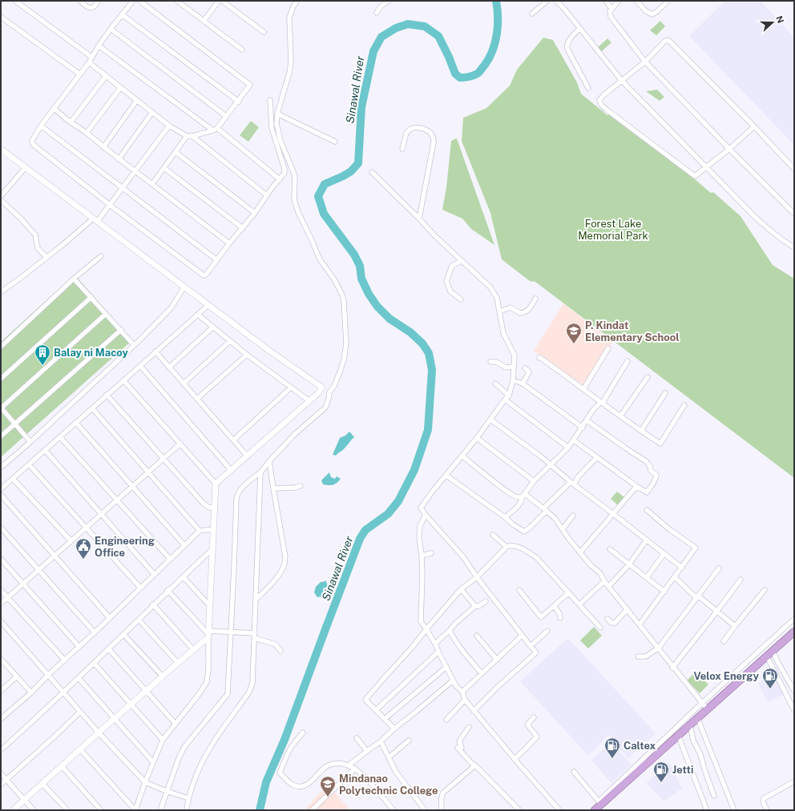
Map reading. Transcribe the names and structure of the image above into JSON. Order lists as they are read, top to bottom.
{
  "water": ["Sinawal River"],
  "parks": ["Forest Lake Memorial Park"],
  "places": {
    "school or university": ["P. Kindat Elementary School", "Mindanao Polytechnic College"],
    "building": ["Balay ni Macoy"],
    "public building": ["Engineering Office"],
    "fuel station": ["Velox Energy", "Caltex", "Jetti"]
  },
  "north": "right"
}
